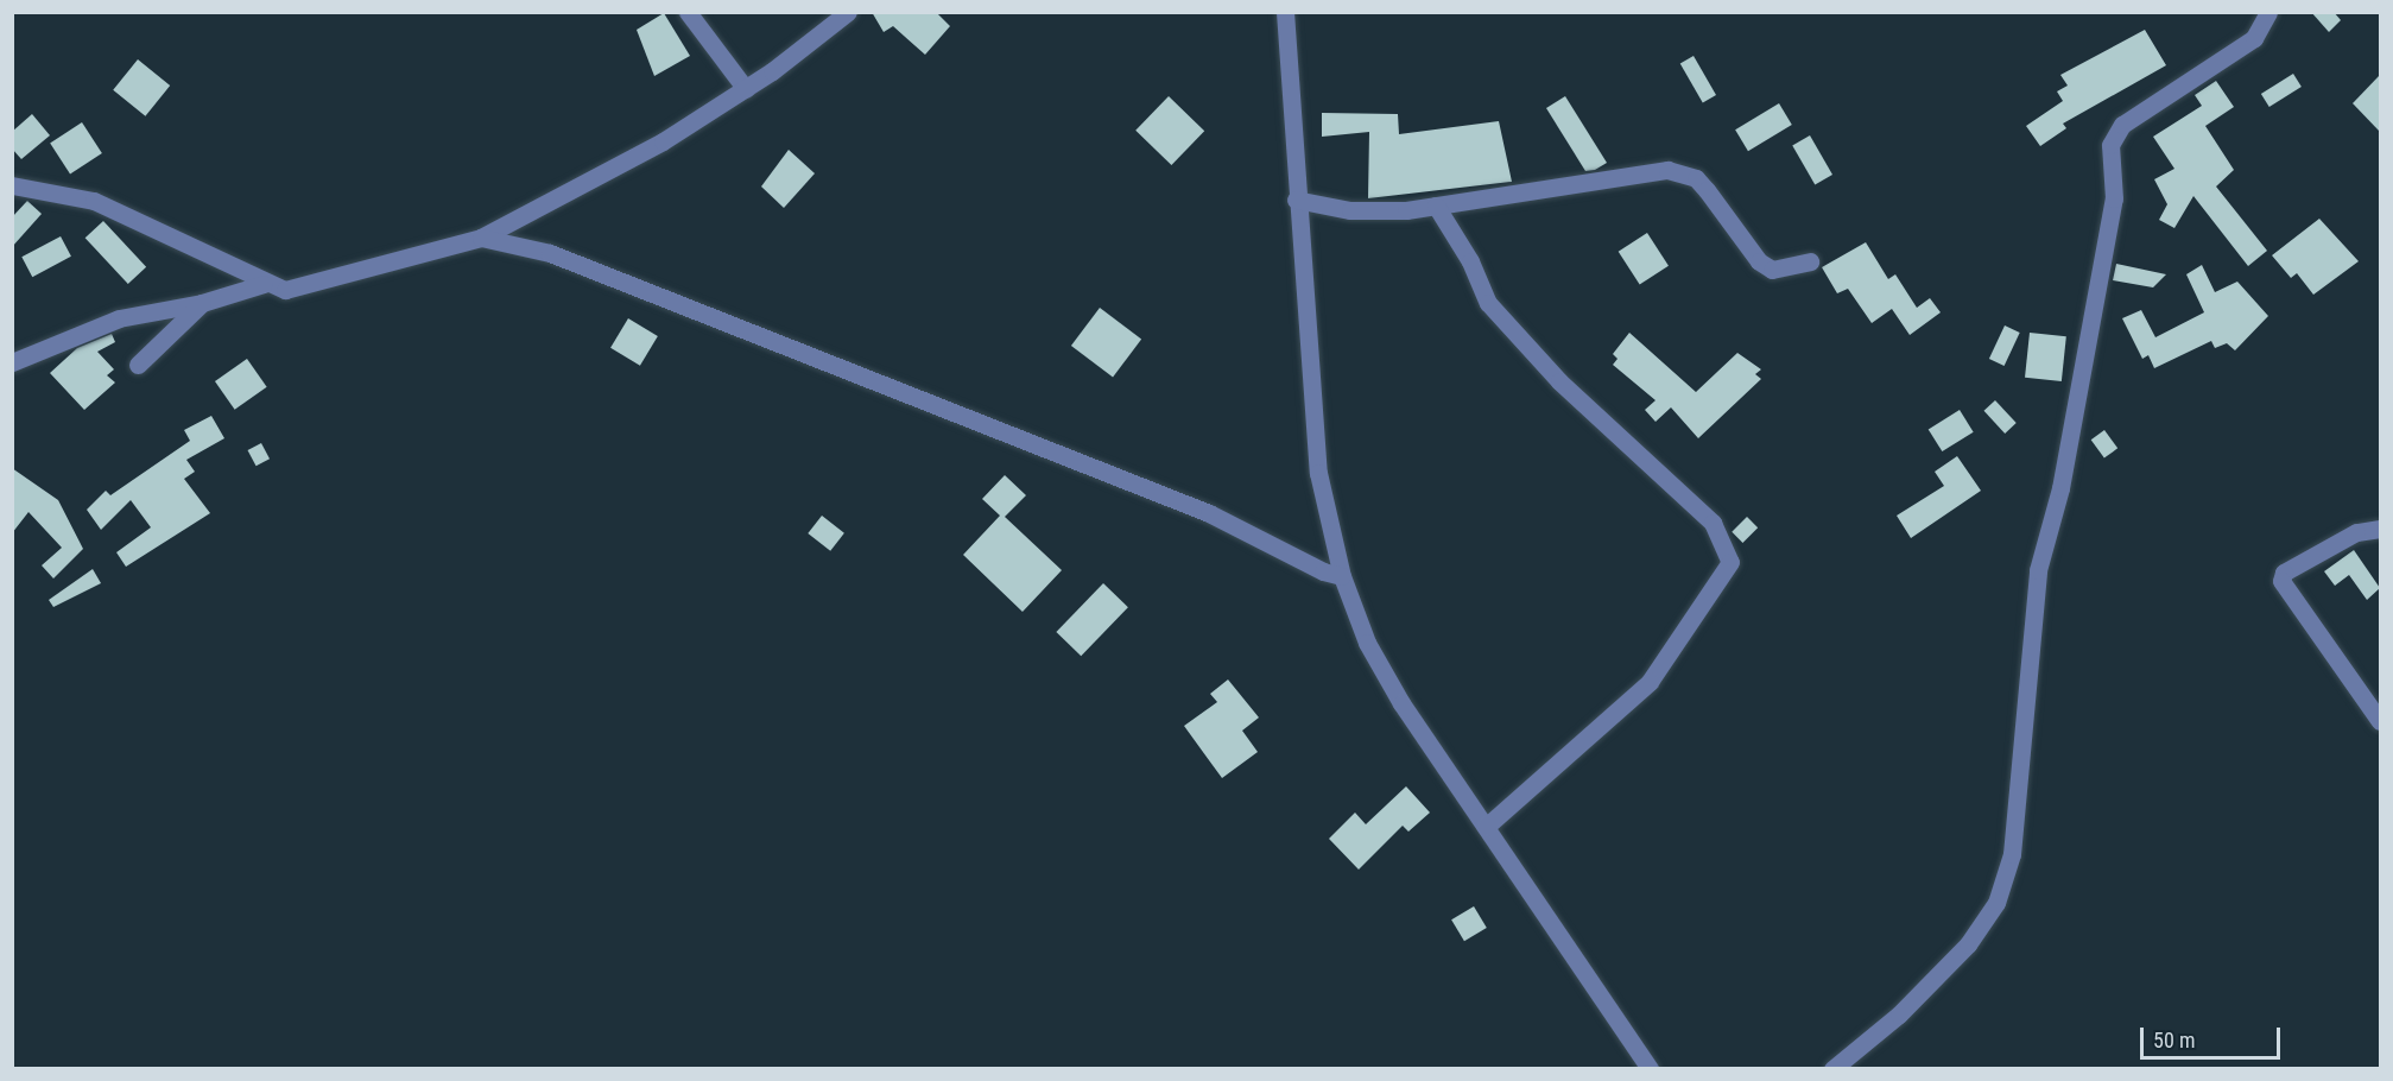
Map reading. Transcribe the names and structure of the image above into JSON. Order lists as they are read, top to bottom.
{
  "scale_bar": "50 m"
}
